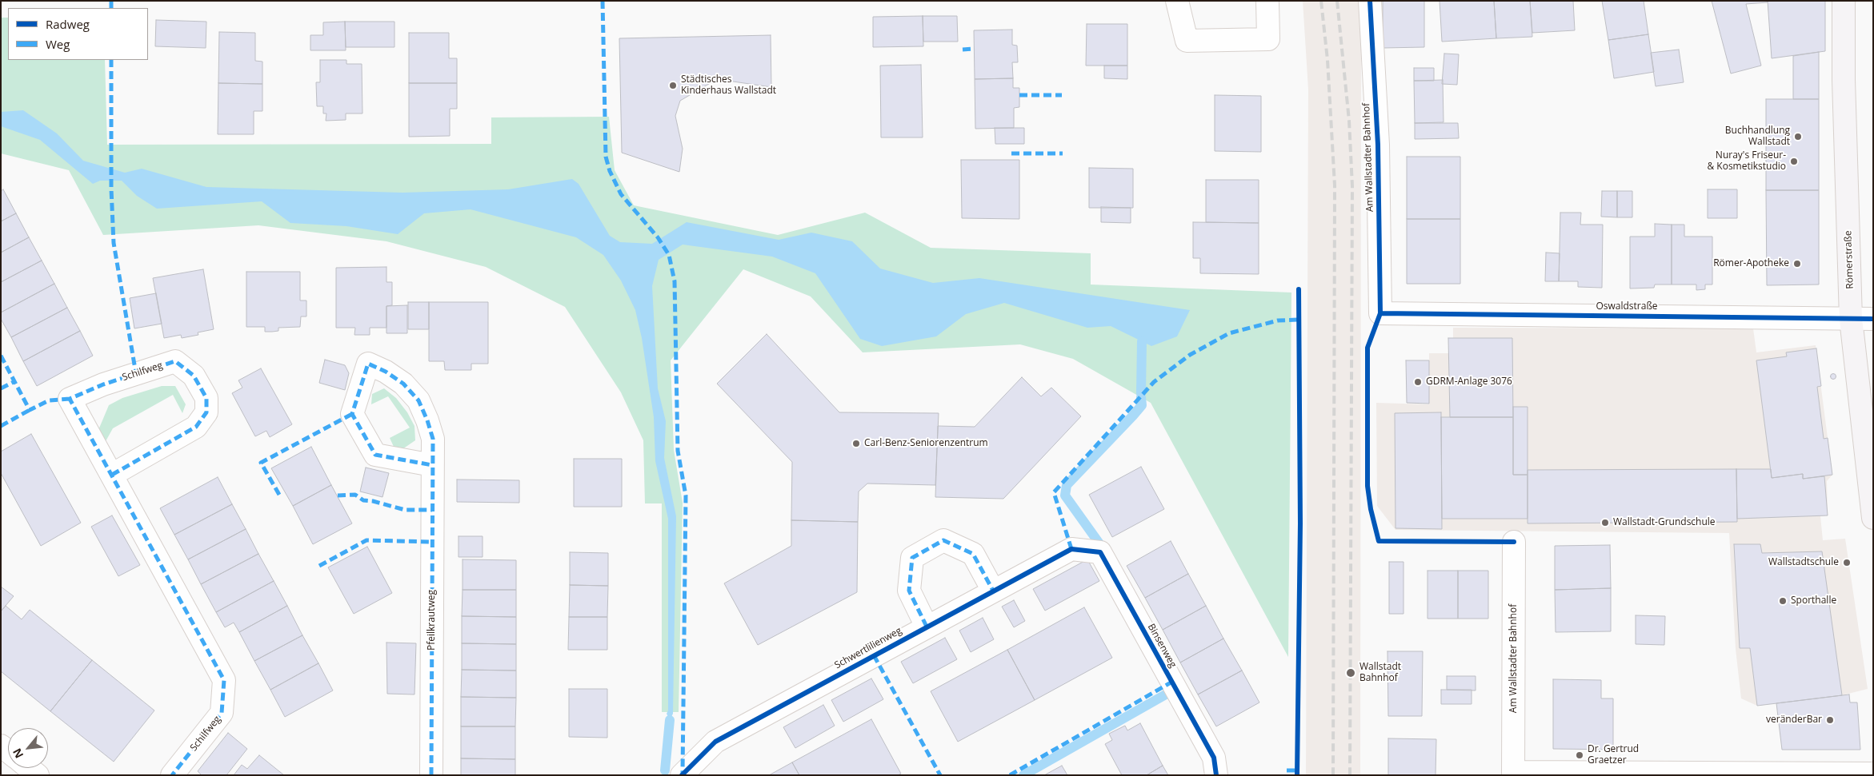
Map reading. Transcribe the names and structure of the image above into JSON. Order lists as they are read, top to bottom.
{
  "streets": {
    "street": [
      "Am Wallstadter Bahnhof",
      "Römerstraße",
      "Oswaldstraße",
      "Schilfweg",
      "Pfeilkrautweg",
      "Binsenweg",
      "Schwertlilienweg"
    ]
  },
  "crossings": [
    ["Am Wallstadter Bahnhof", "Oswaldstraße"],
    ["Römerstraße", "Oswaldstraße"],
    ["Binsenweg", "Schwertlilienweg"]
  ],
  "places": [
    "Städtisches Kinderhaus Wallstadt",
    "Buchhandlung Wallstadt",
    "Nuray's Friseur- & Kosmetikstudio",
    "Römer-Apotheke",
    "GDRM-Anlage 3076",
    "Carl-Benz-Seniorenzentrum",
    "Wallstadt-Grundschule",
    "Wallstadtschule",
    "Sporthalle",
    "Wallstadt Bahnhof",
    "veränderBar",
    "Dr. Gertrud Graetzer"
  ],
  "legend": ["Radweg", "Weg"],
  "north": "bottom left"
}
